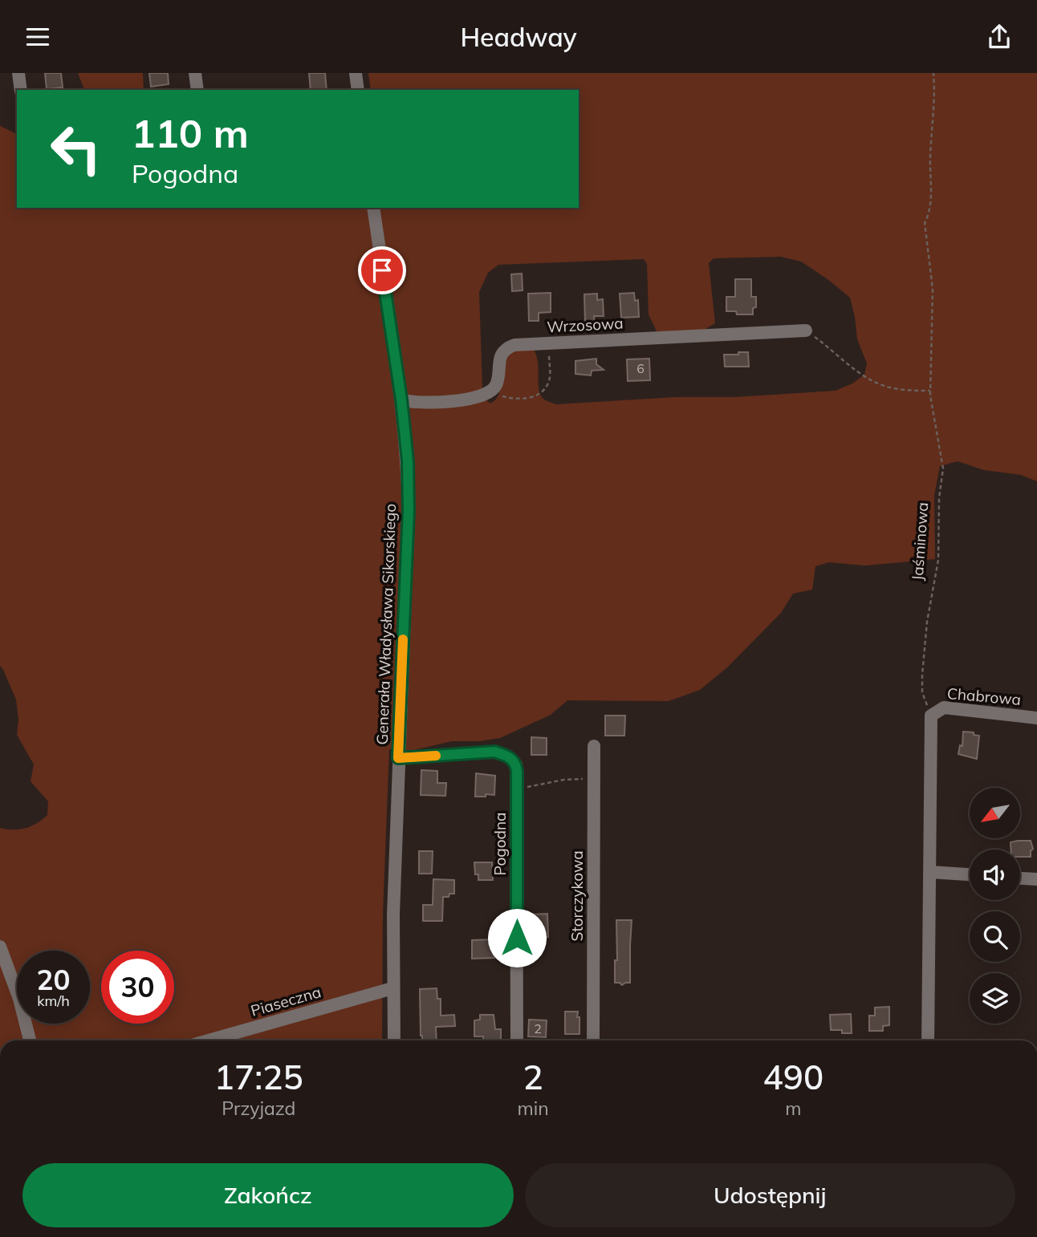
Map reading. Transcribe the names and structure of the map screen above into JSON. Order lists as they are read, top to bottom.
{
  "streets": {
    "street": [
      "Wrzosowa",
      "Generała Władysława Sikorskiego",
      "Chabrowa",
      "Pogodna",
      "Storczykowa",
      "Piaseczna"
    ],
    "path": ["Jaśminowa"]
  },
  "crossings": [
    ["Jaśminowa", "Chabrowa"],
    ["Generała Władysława Sikorskiego", "Pogodna"],
    ["Generała Władysława Sikorskiego", "Piaseczna"]
  ],
  "house_numbers": ["6", "2"],
  "north": "bottom left",
  "page": {
    "header": "Headway",
    "turn": ["110 m", "Pogodna"],
    "speed": "20 km/h",
    "limit": "30",
    "eta": [
      "17:25",
      "Przyjazd",
      "2",
      "min",
      "490",
      "m"
    ],
    "buttons": ["Zakończ", "Udostępnij"]
  }
}
